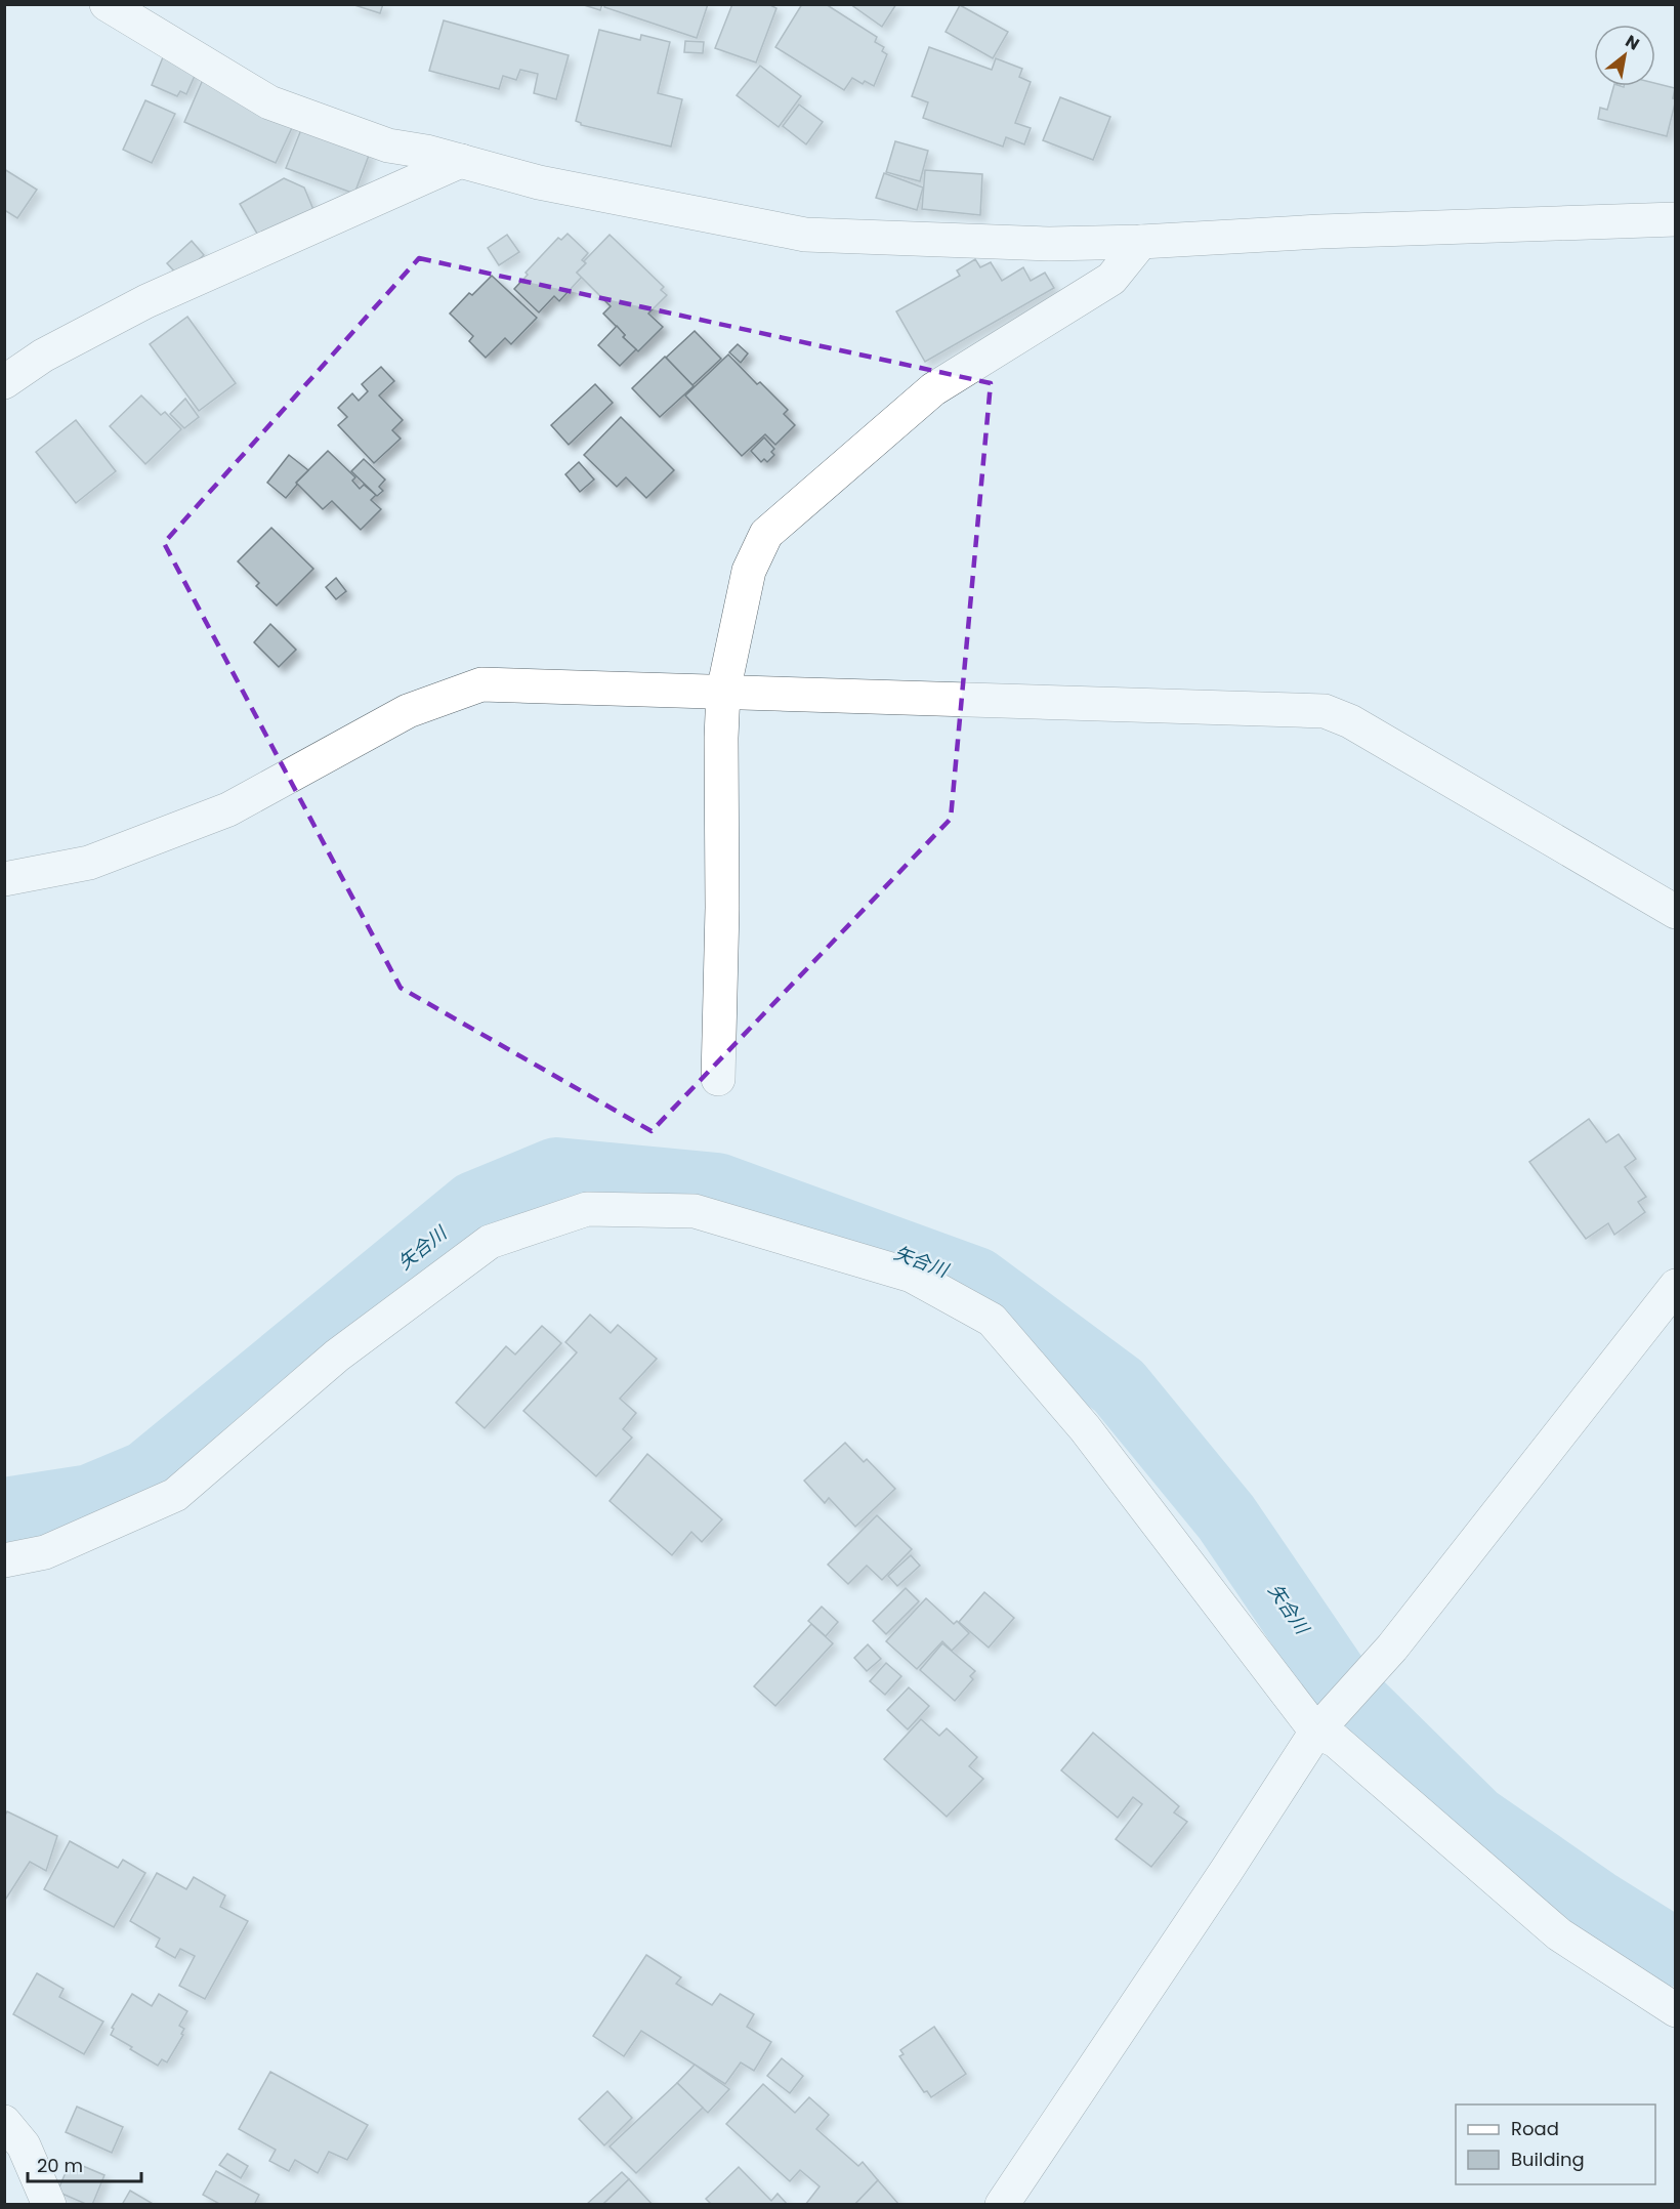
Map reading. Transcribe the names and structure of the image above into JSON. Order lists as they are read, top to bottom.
{
  "water": ["矢合川"],
  "legend": ["Road", "Building"],
  "scale_bar": "20 m",
  "north": "top right"
}
